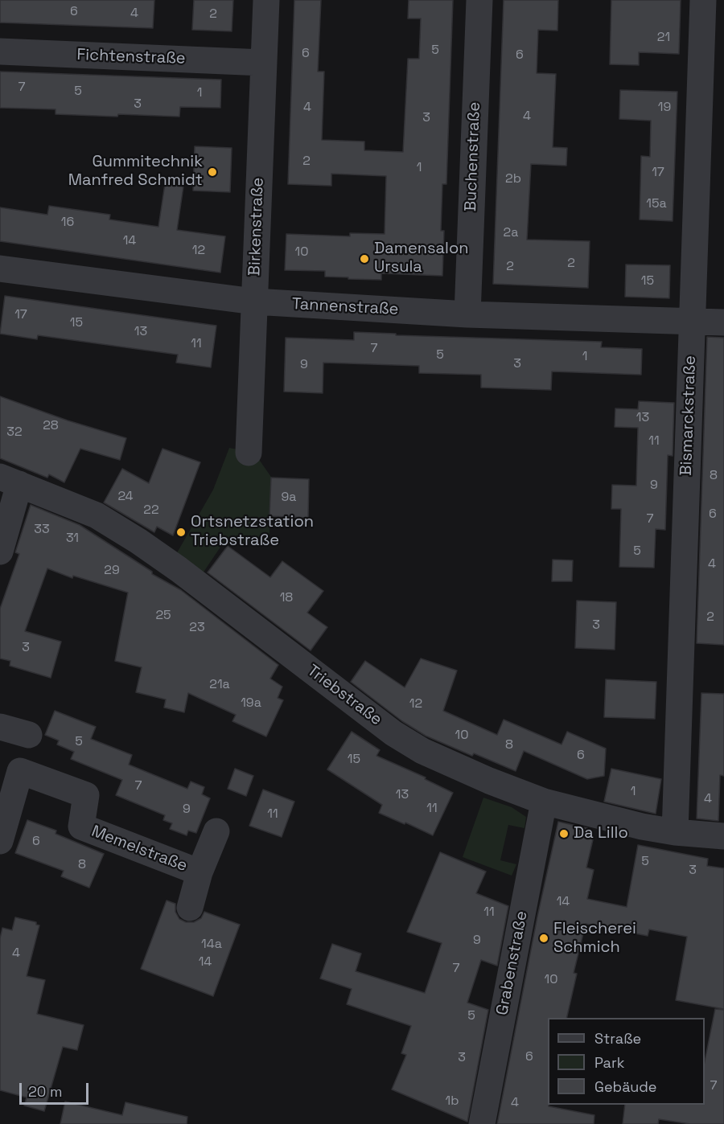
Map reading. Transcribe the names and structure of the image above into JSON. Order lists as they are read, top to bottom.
{
  "streets": {
    "street": [
      "Fichtenstraße",
      "Buchenstraße",
      "Birkenstraße",
      "Tannenstraße",
      "Bismarckstraße",
      "Triebstraße",
      "Memelstraße",
      "Grabenstraße"
    ]
  },
  "crossings": [
    ["Fichtenstraße", "Birkenstraße"],
    ["Buchenstraße", "Tannenstraße"],
    ["Birkenstraße", "Tannenstraße"],
    ["Tannenstraße", "Bismarckstraße"],
    ["Bismarckstraße", "Triebstraße"],
    ["Triebstraße", "Grabenstraße"]
  ],
  "places": [
    "Gummitechnik Manfred Schmidt",
    "Damensalon Ursula",
    "Ortsnetzstation Triebstraße",
    "Da Lillo",
    "Fleischerei Schmich"
  ],
  "house_numbers": [
    "6",
    "4",
    "2",
    "21",
    "5",
    "6",
    "6",
    "7",
    "5",
    "1",
    "3",
    "4",
    "19",
    "4",
    "3",
    "2",
    "1",
    "17",
    "2b",
    "15a",
    "16",
    "2a",
    "14",
    "12",
    "10",
    "2",
    "2",
    "15",
    "17",
    "15",
    "13",
    "11",
    "7",
    "5",
    "1",
    "3",
    "9",
    "13",
    "28",
    "32",
    "11",
    "8",
    "9",
    "24",
    "9a",
    "22",
    "6",
    "7",
    "33",
    "31",
    "5",
    "4",
    "29",
    "18",
    "25",
    "2",
    "3",
    "23",
    "3",
    "21a",
    "19a",
    "12",
    "10",
    "5",
    "8",
    "6",
    "15",
    "7",
    "1",
    "13",
    "4",
    "11",
    "9",
    "11",
    "6",
    "5",
    "8",
    "3",
    "14",
    "11",
    "9",
    "14a",
    "4",
    "14",
    "7",
    "10",
    "5",
    "6",
    "3",
    "7",
    "1b",
    "4"
  ],
  "legend": ["Straße", "Park", "Gebäude"],
  "scale_bar": "20 m"
}
